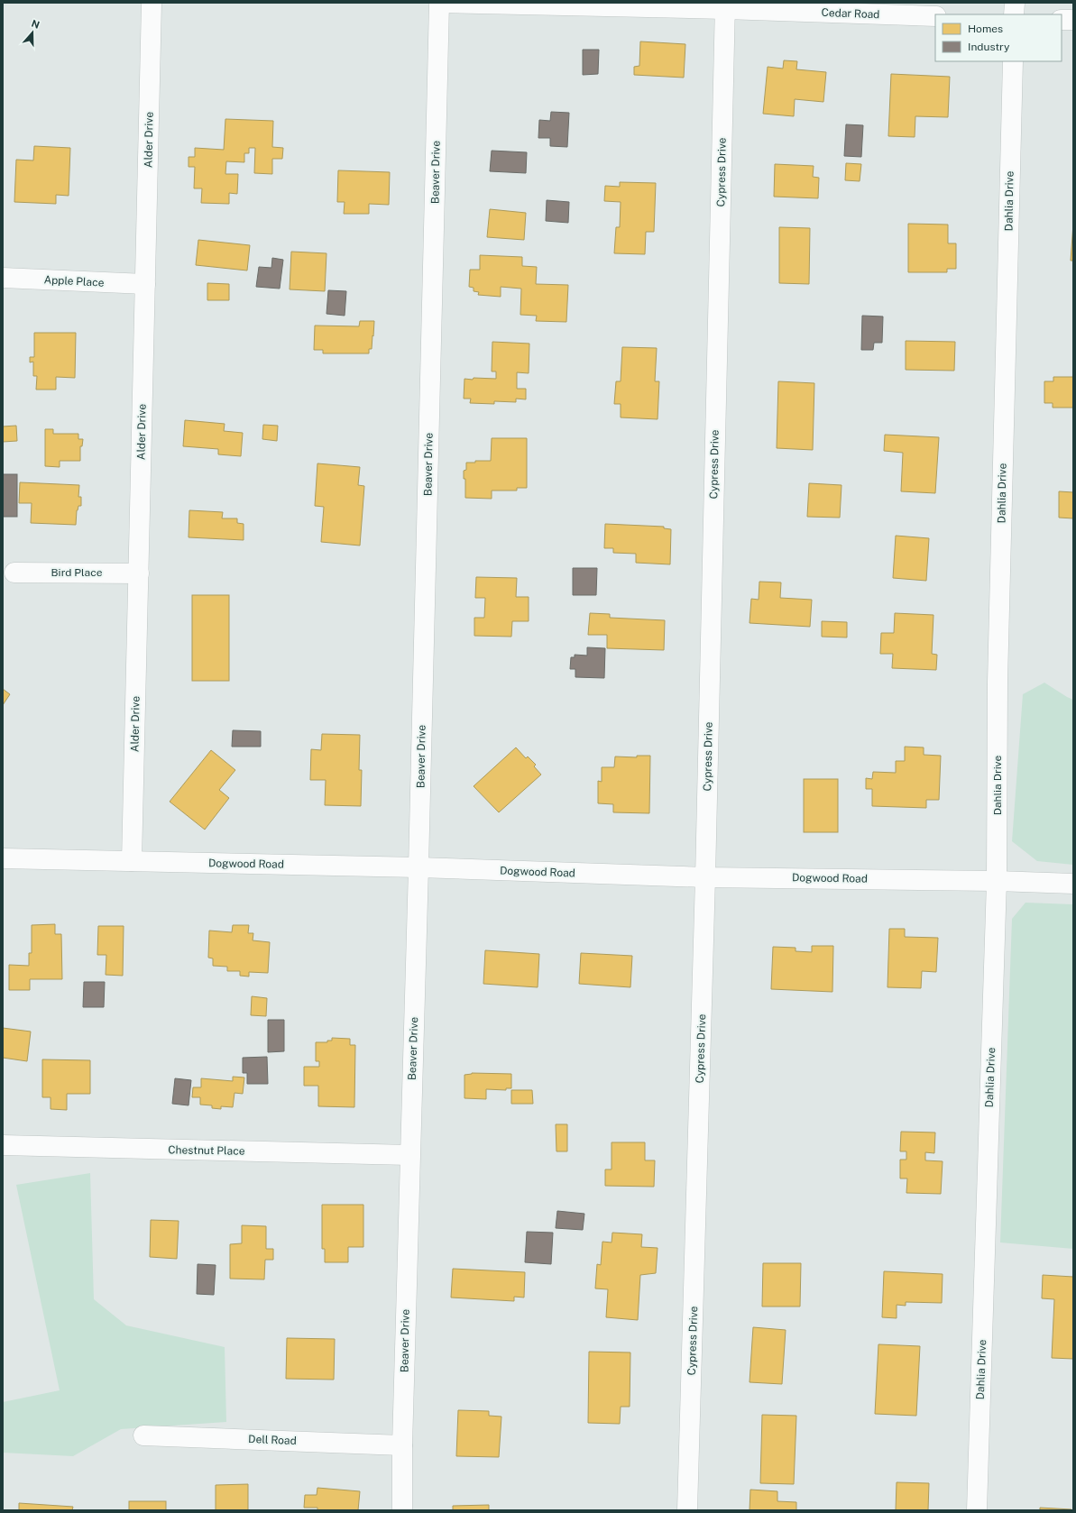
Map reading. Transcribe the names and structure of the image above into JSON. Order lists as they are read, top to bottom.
{
  "streets": {
    "street": [
      "Cedar Road",
      "Alder Drive",
      "Beaver Drive",
      "Cypress Drive",
      "Dahlia Drive",
      "Apple Place",
      "Bird Place",
      "Dogwood Road",
      "Chestnut Place",
      "Dell Road"
    ]
  },
  "crossings": [
    ["Cedar Road", "Beaver Drive"],
    ["Cedar Road", "Cypress Drive"],
    ["Alder Drive", "Apple Place"],
    ["Alder Drive", "Bird Place"],
    ["Alder Drive", "Dogwood Road"],
    ["Beaver Drive", "Dogwood Road"],
    ["Beaver Drive", "Chestnut Place"],
    ["Beaver Drive", "Dell Road"],
    ["Cypress Drive", "Dogwood Road"],
    ["Dahlia Drive", "Dogwood Road"]
  ],
  "legend": ["Homes", "Industry"],
  "north": "top"
}
